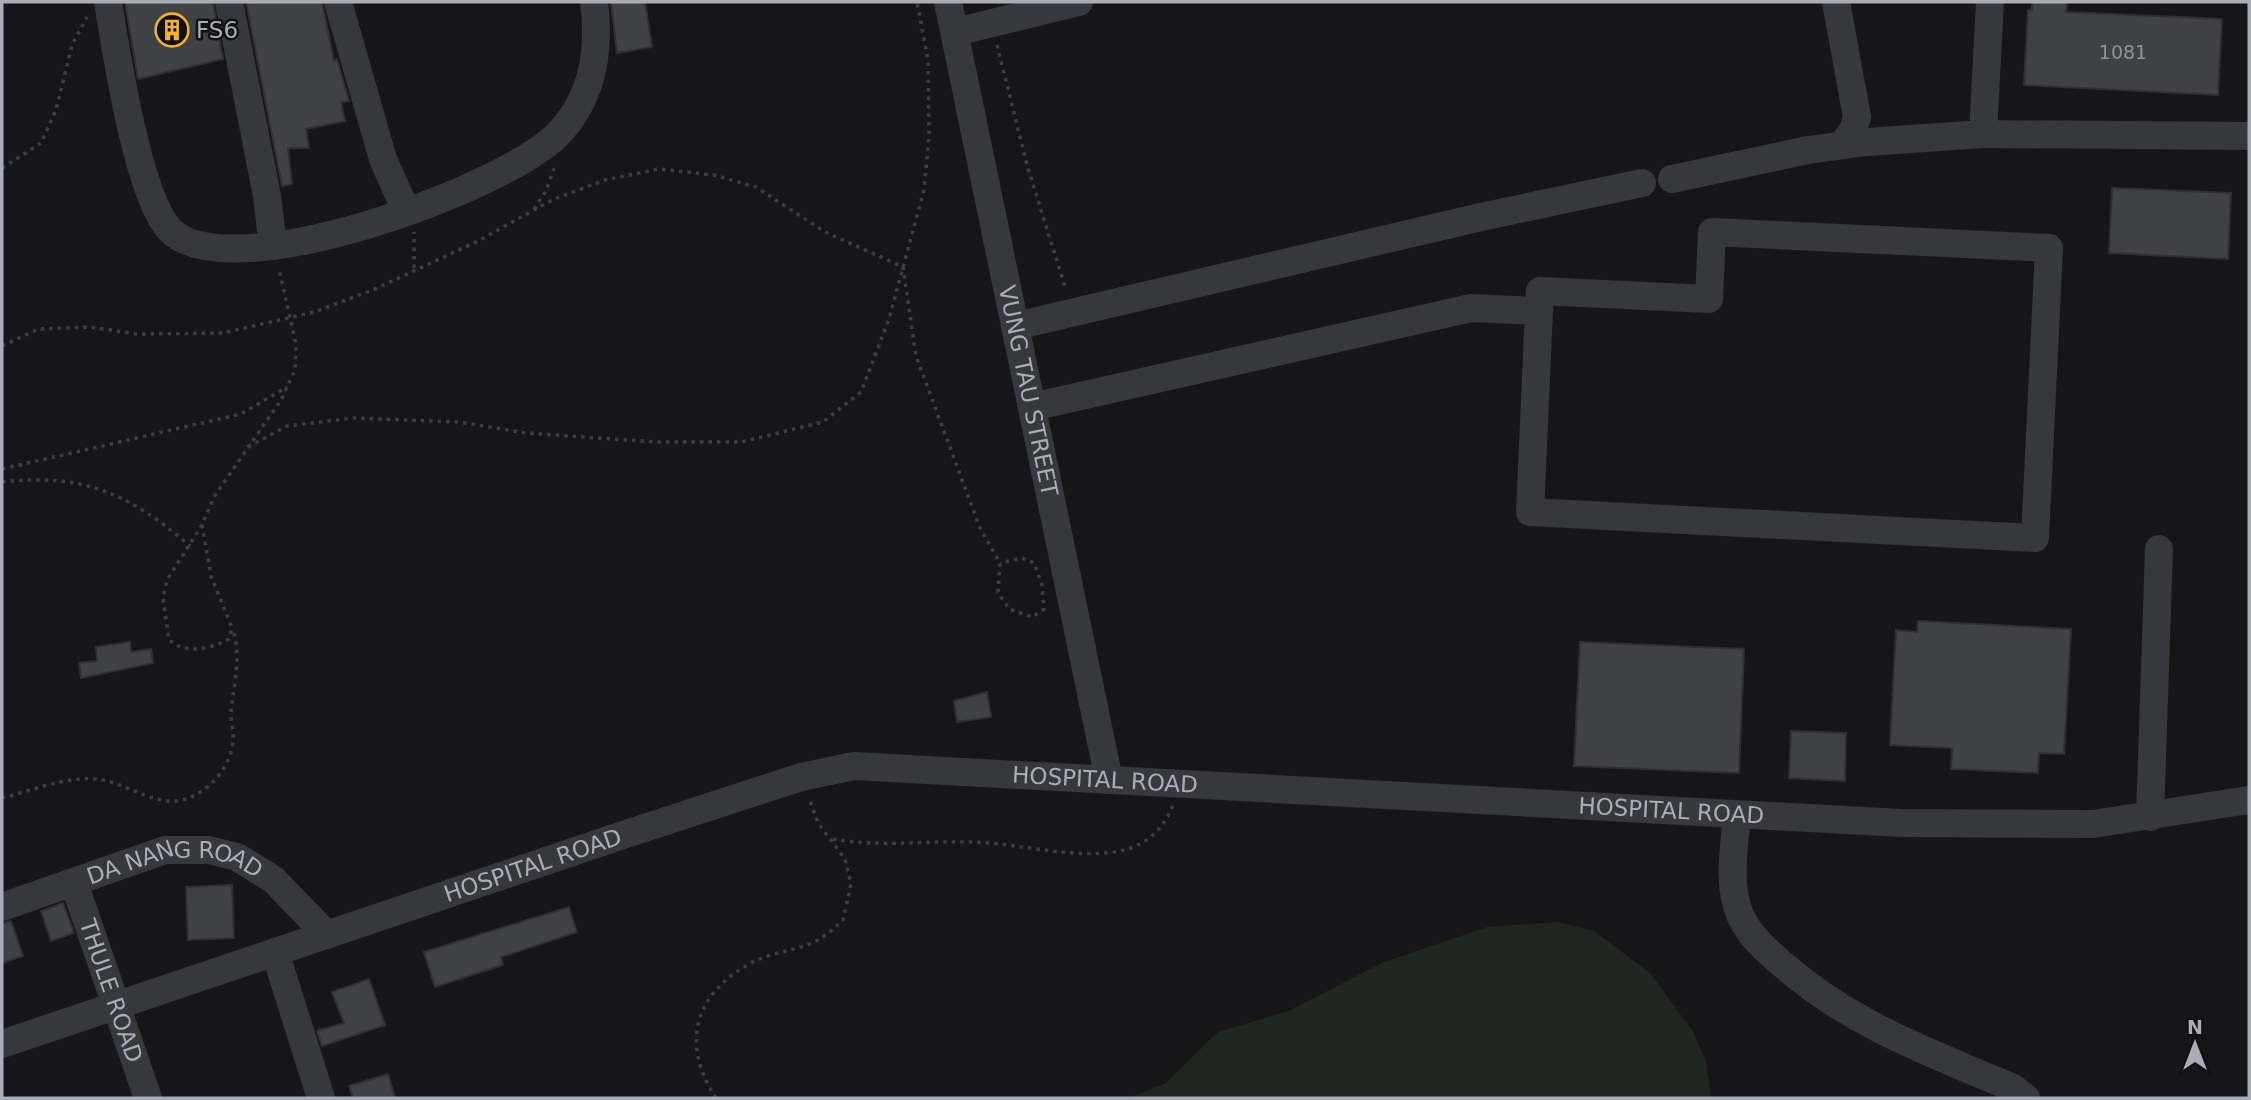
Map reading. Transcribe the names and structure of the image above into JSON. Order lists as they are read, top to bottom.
{
  "streets": {
    "street": [
      "VUNG TAU STREET",
      "HOSPITAL ROAD",
      "DA NANG ROAD",
      "THULE ROAD"
    ]
  },
  "crossings": [
    ["VUNG TAU STREET", "HOSPITAL ROAD"],
    ["HOSPITAL ROAD", "DA NANG ROAD"],
    ["HOSPITAL ROAD", "THULE ROAD"],
    ["DA NANG ROAD", "THULE ROAD"]
  ],
  "places": {
    "building": ["FS6"]
  },
  "house_numbers": ["1081"],
  "north": "top"
}
